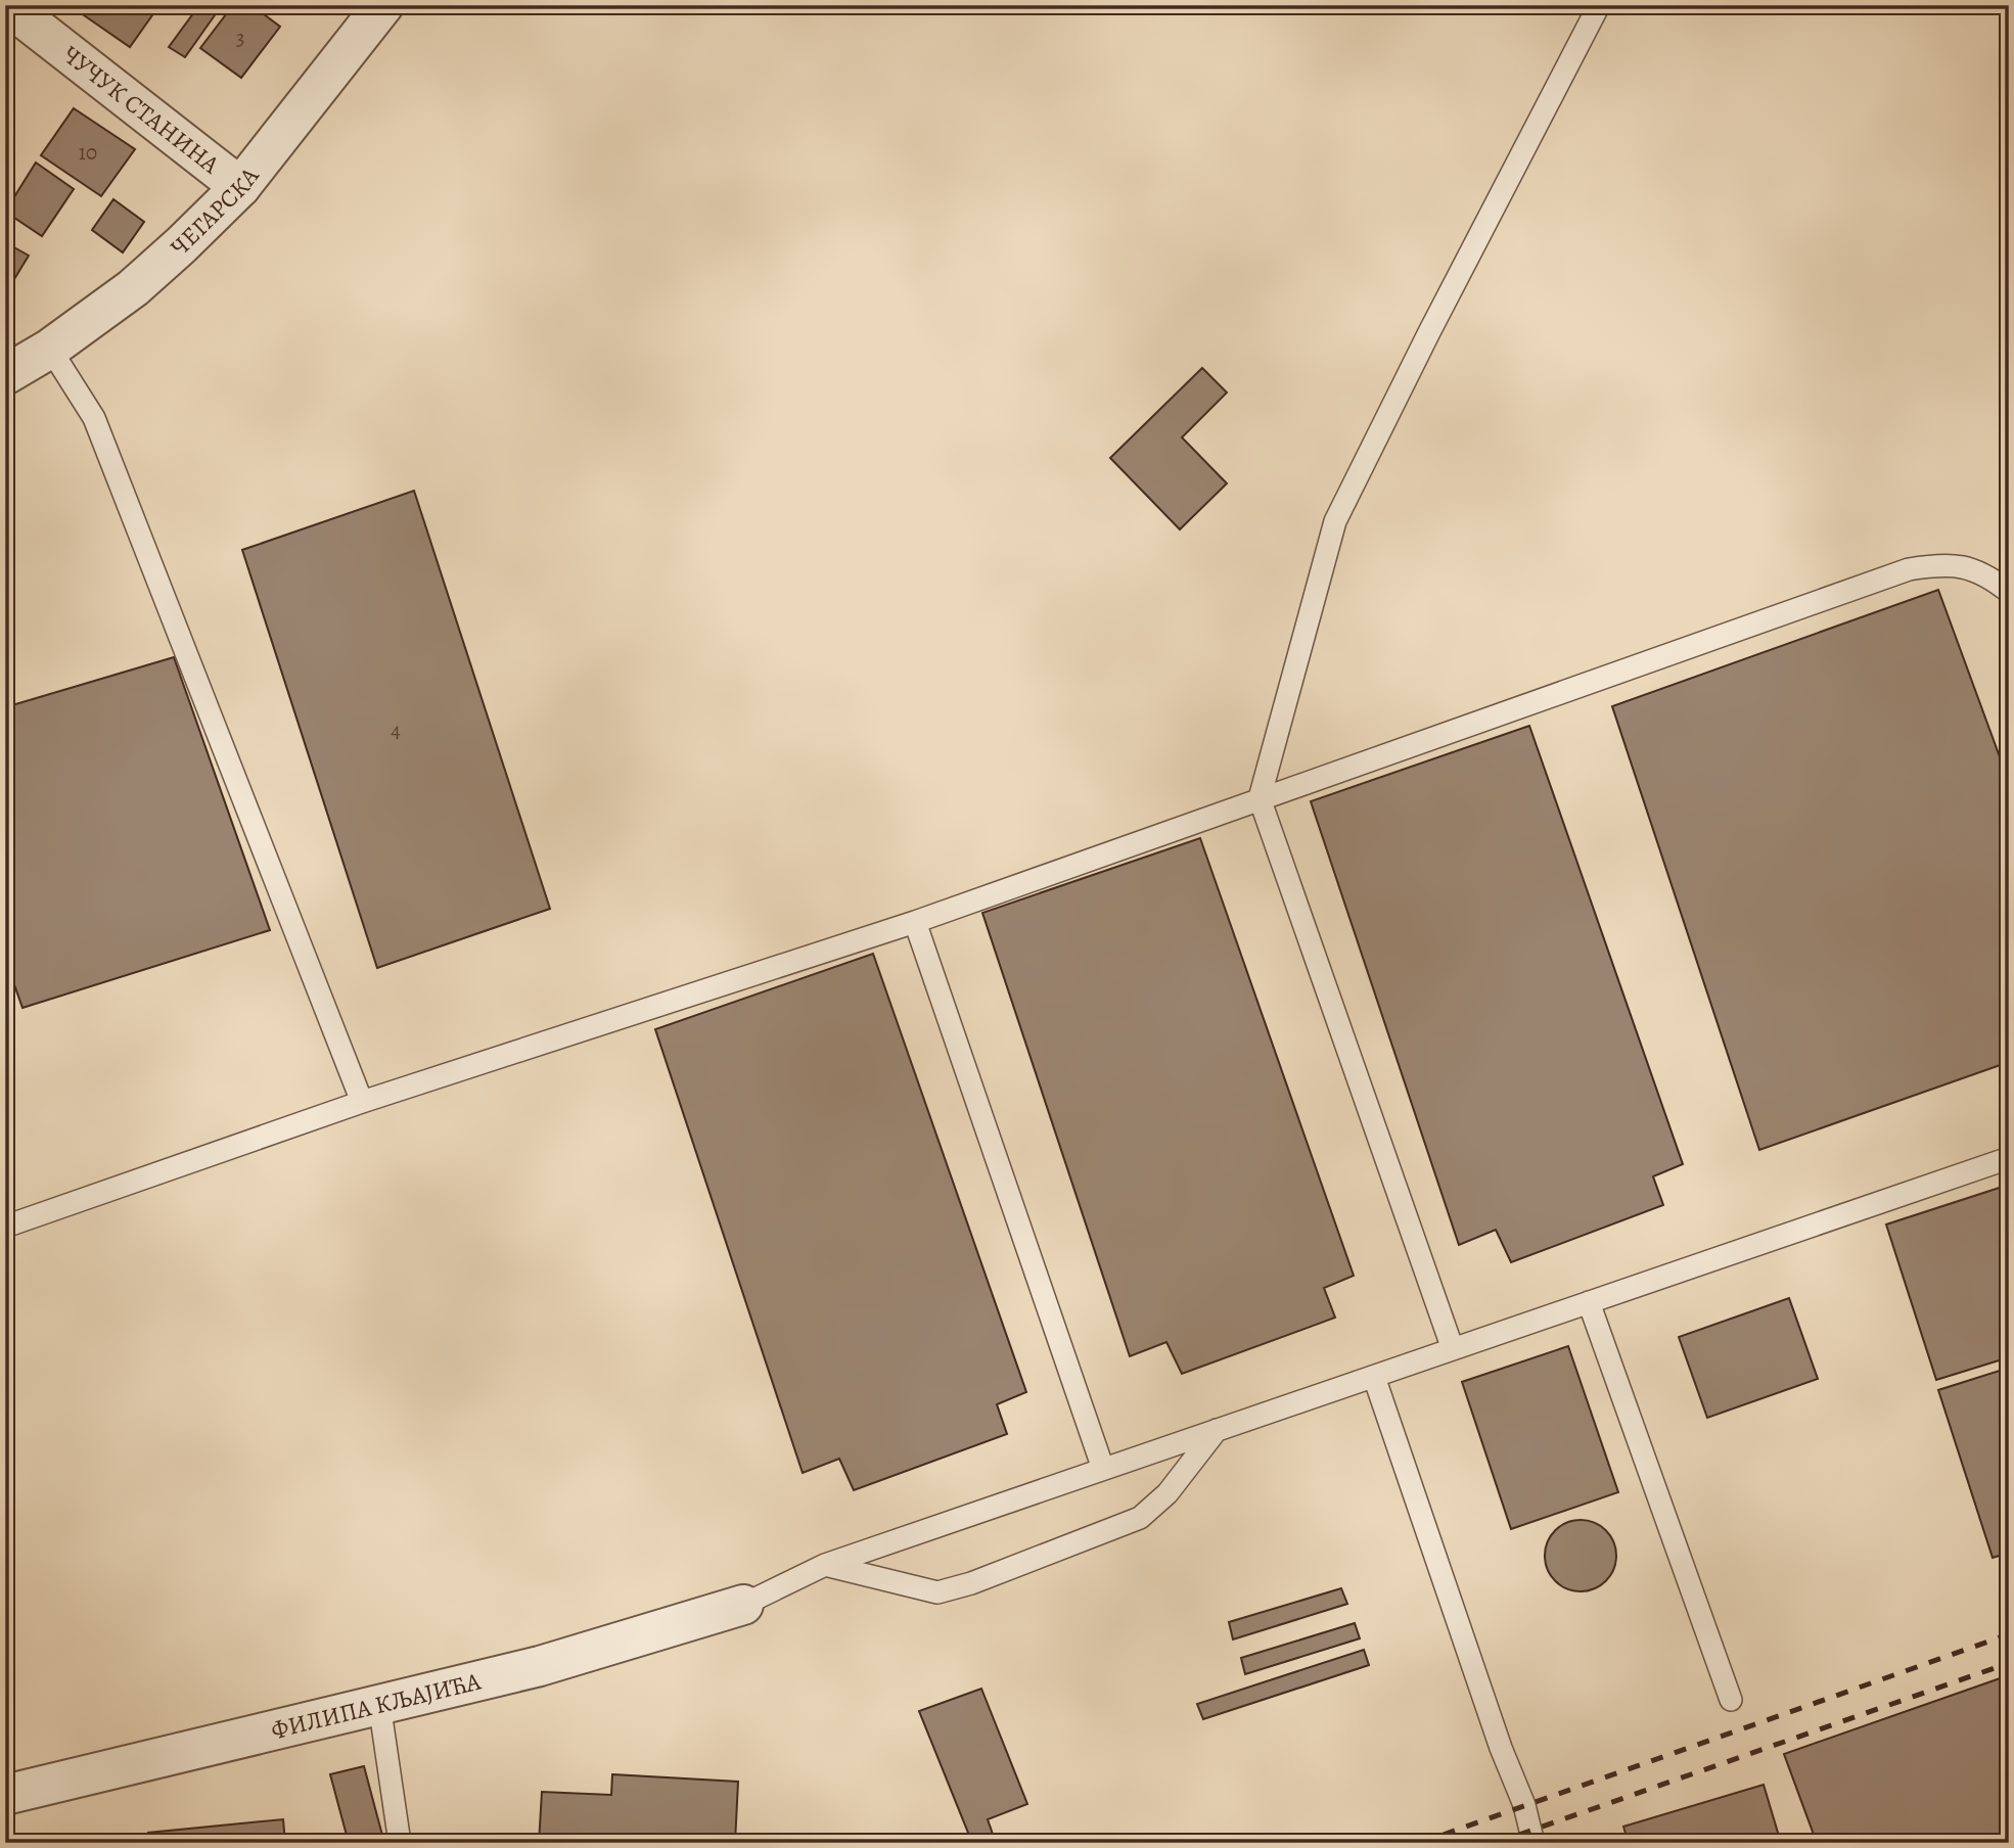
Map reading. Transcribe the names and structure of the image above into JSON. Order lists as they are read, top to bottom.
{
  "streets": {
    "street": ["ЧУЧУК СТАНИНА", "ЧЕГАРСКА", "ФИЛИПА КЉАЈИЋА"]
  },
  "crossings": [
    ["ЧУЧУК СТАНИНА", "ЧЕГАРСКА"]
  ],
  "house_numbers": ["3", "10", "4"]
}
